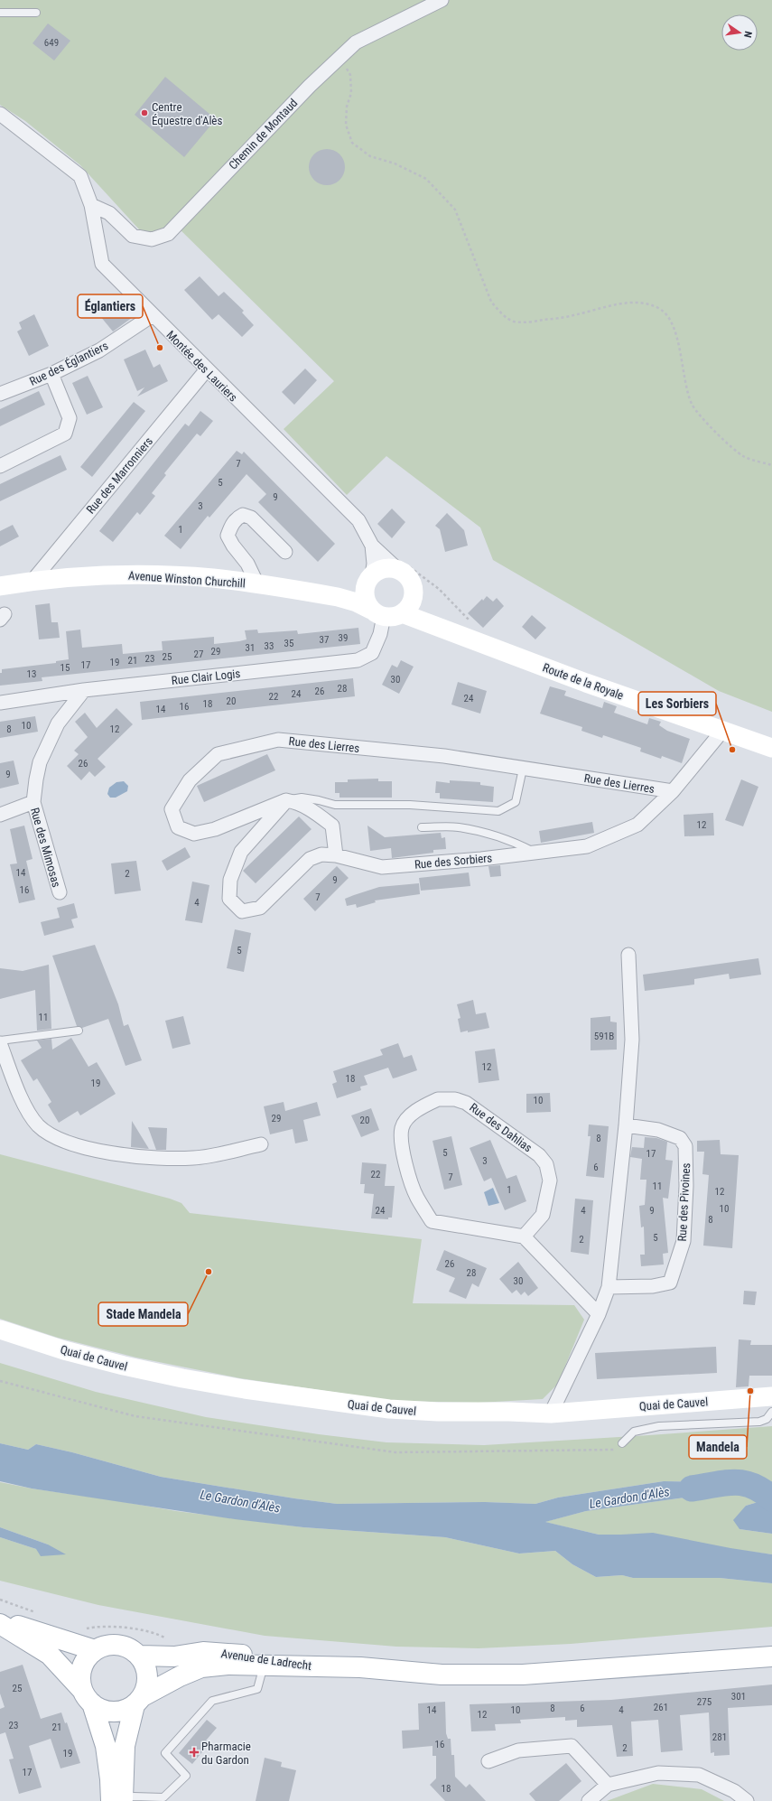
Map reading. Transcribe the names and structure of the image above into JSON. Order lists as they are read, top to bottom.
{
  "streets": {
    "main road": [
      "Avenue Winston Churchill",
      "Route de la Royale",
      "Quai de Cauvel",
      "Avenue de Ladrecht"
    ],
    "street": [
      "Chemin de Montaud",
      "Rue des Églantiers",
      "Montée des Lauriers",
      "Rue des Marronniers",
      "Rue Clair Logis",
      "Rue des Lierres",
      "Rue des Mimosas",
      "Rue des Sorbiers",
      "Rue des Dahlias",
      "Rue des Pivoines"
    ]
  },
  "crossings": [
    ["Chemin de Montaud", "Montée des Lauriers"],
    ["Rue des Églantiers", "Montée des Lauriers"],
    ["Montée des Lauriers", "Rue des Marronniers"],
    ["Montée des Lauriers", "Avenue Winston Churchill"],
    ["Montée des Lauriers", "Rue Clair Logis"],
    ["Montée des Lauriers", "Route de la Royale"],
    ["Rue des Marronniers", "Avenue Winston Churchill"],
    ["Avenue Winston Churchill", "Rue Clair Logis"],
    ["Avenue Winston Churchill", "Route de la Royale"],
    ["Rue Clair Logis", "Route de la Royale"],
    ["Rue Clair Logis", "Rue des Mimosas"],
    ["Route de la Royale", "Rue des Sorbiers"],
    ["Rue des Lierres", "Rue des Sorbiers"]
  ],
  "water": ["Le Gardon d'Alès"],
  "places": {
    "other": [
      "Centre Équestre d'Alès",
      "Églantiers",
      "Les Sorbiers",
      "Stade Mandela",
      "Mandela"
    ],
    "health": ["Pharmacie du Gardon"]
  },
  "house_numbers": [
    "649",
    "7",
    "5",
    "9",
    "3",
    "1",
    "39",
    "37",
    "35",
    "33",
    "31",
    "29",
    "27",
    "25",
    "23",
    "21",
    "19",
    "17",
    "15",
    "13",
    "30",
    "28",
    "26",
    "24",
    "22",
    "24",
    "20",
    "18",
    "16",
    "14",
    "10",
    "8",
    "12",
    "26",
    "9",
    "12",
    "14",
    "2",
    "9",
    "16",
    "7",
    "4",
    "5",
    "11",
    "591B",
    "12",
    "18",
    "19",
    "10",
    "29",
    "20",
    "8",
    "5",
    "17",
    "3",
    "6",
    "22",
    "7",
    "11",
    "1",
    "12",
    "10",
    "24",
    "4",
    "9",
    "8",
    "5",
    "2",
    "26",
    "28",
    "30",
    "25",
    "301",
    "275",
    "261",
    "8",
    "6",
    "14",
    "10",
    "4",
    "12",
    "23",
    "21",
    "281",
    "16",
    "2",
    "19",
    "17",
    "18"
  ],
  "north": "right"
}
